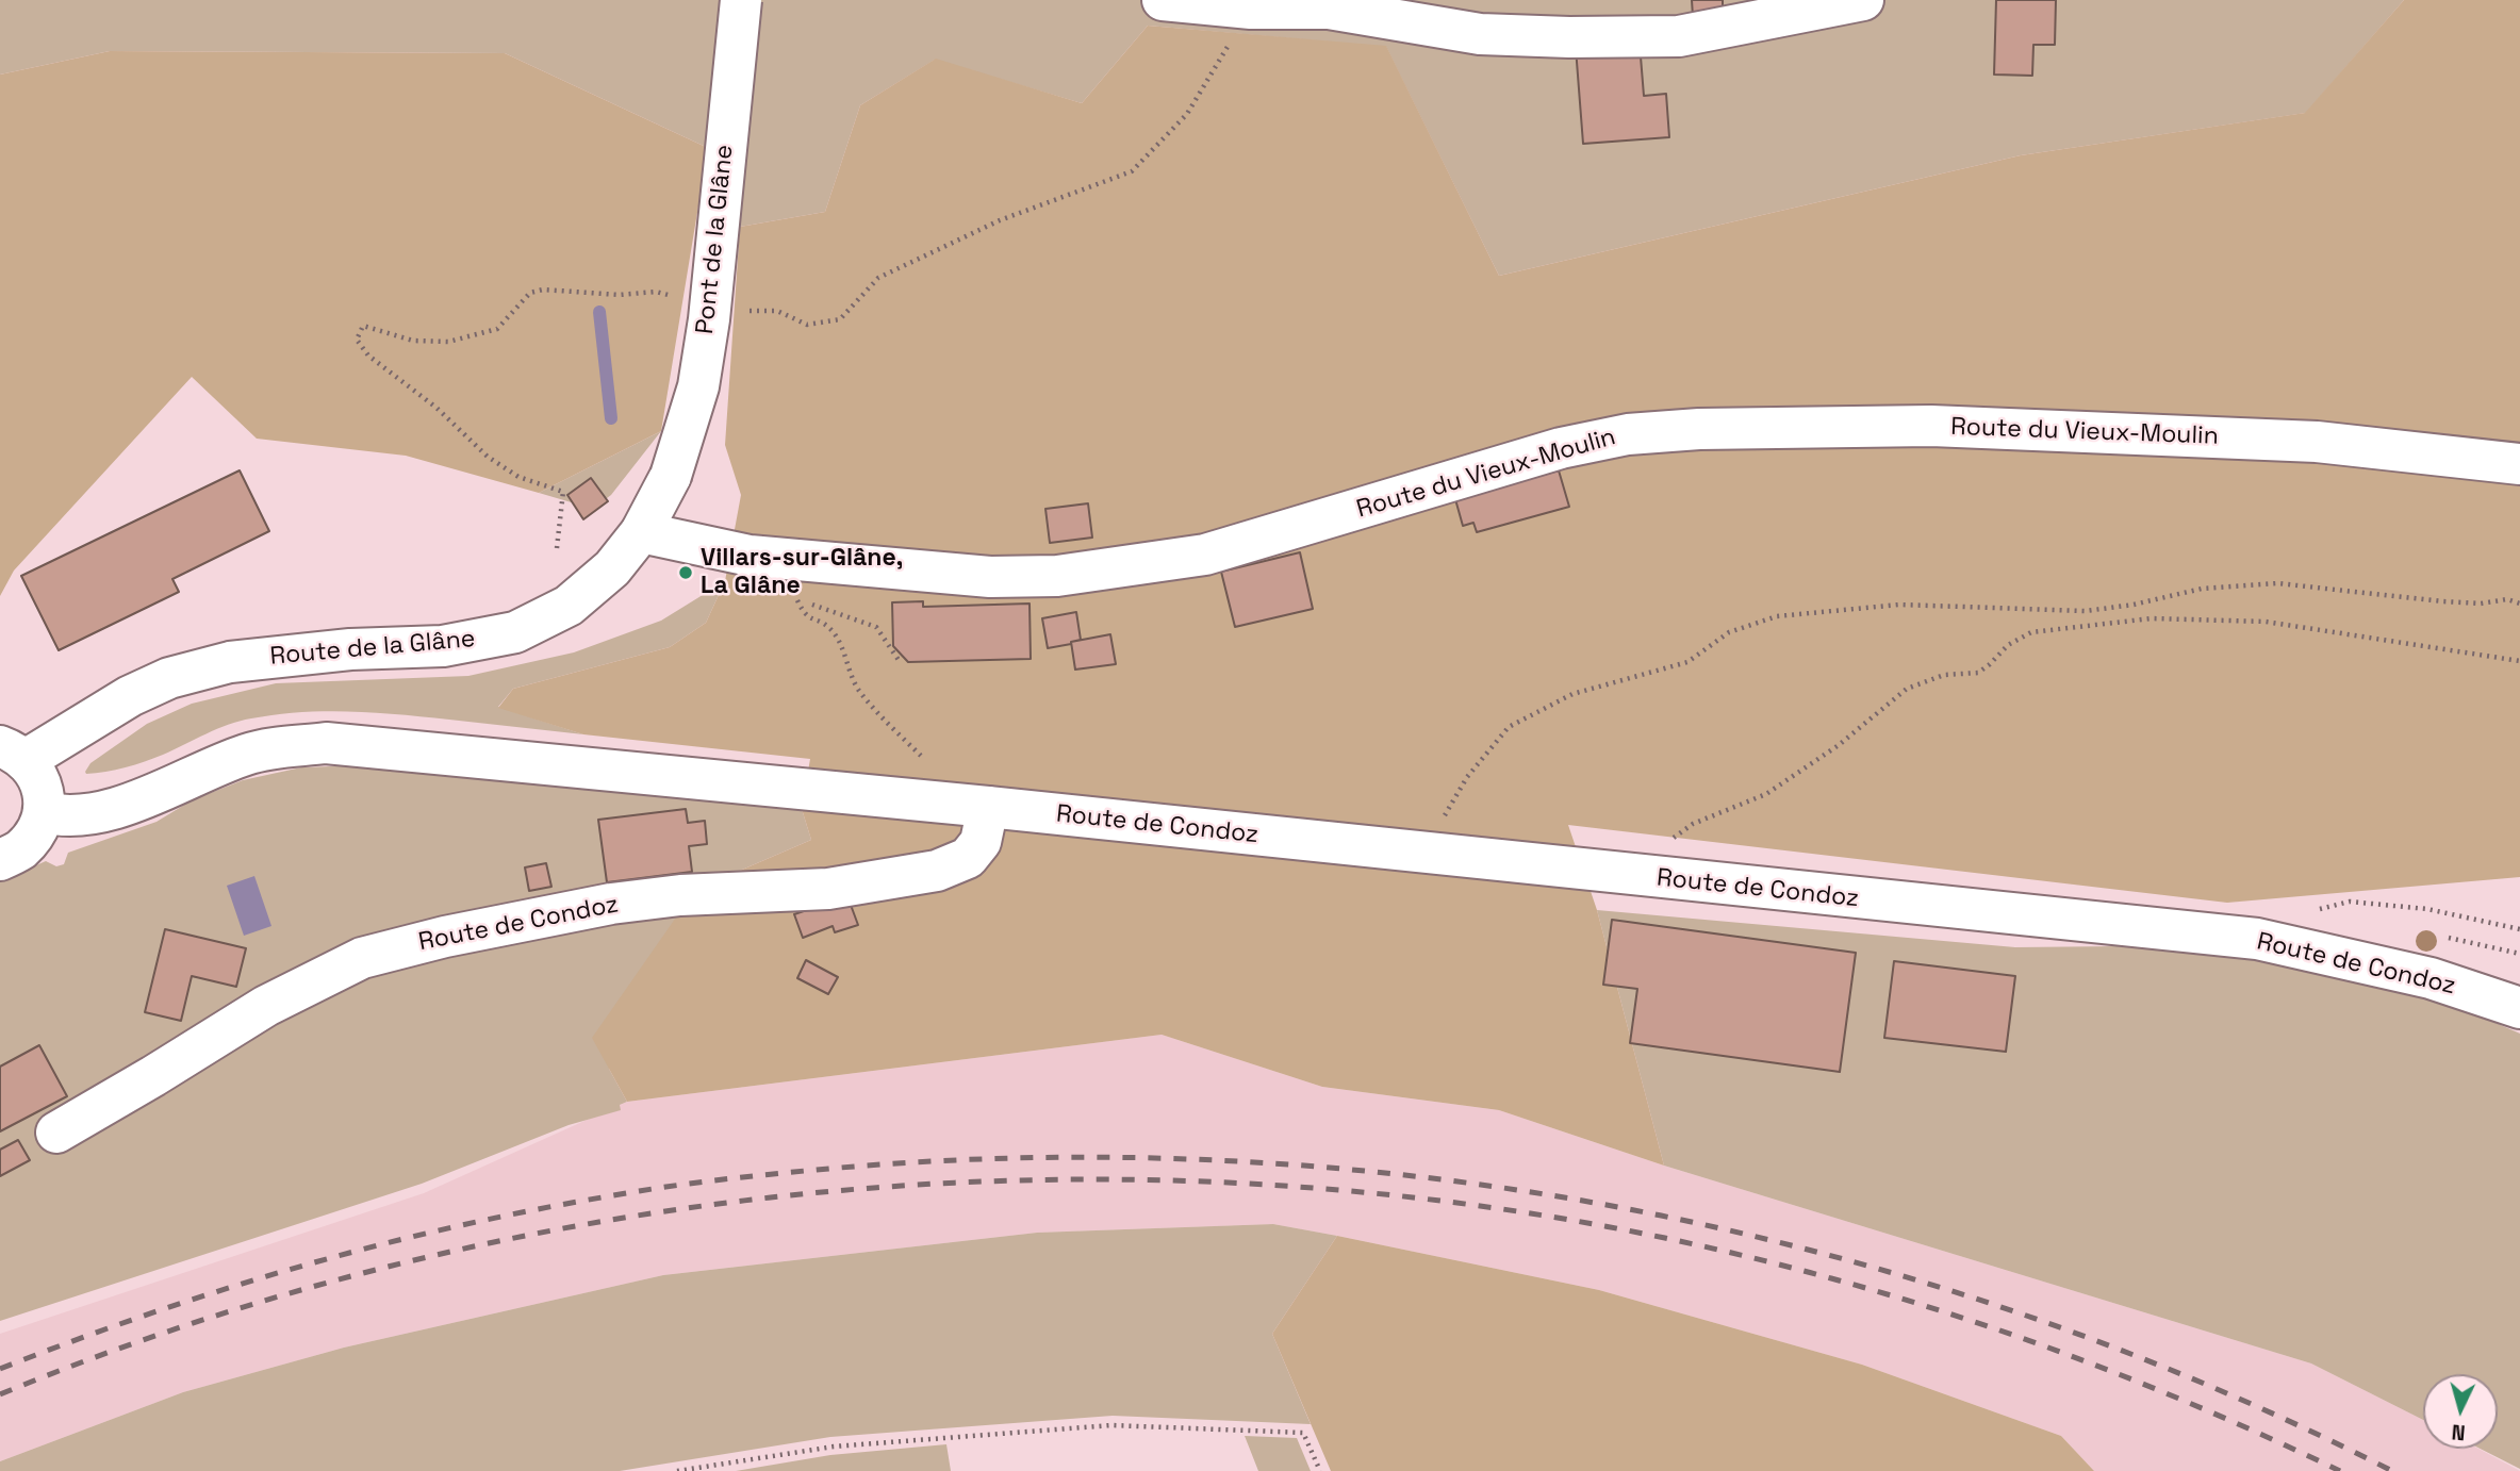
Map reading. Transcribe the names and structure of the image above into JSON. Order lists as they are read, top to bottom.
{
  "streets": {
    "main road": [
      "Pont de la Glâne",
      "Route du Vieux-Moulin",
      "Route de la Glâne",
      "Route de Condoz"
    ]
  },
  "crossings": [
    ["Pont de la Glâne", "Route de la Glâne"],
    ["Route du Vieux-Moulin", "Route de la Glâne"],
    ["Route de la Glâne", "Route de Condoz"]
  ],
  "places": ["Villars-sur-Glâne, La Glâne"],
  "north": "bottom"
}
